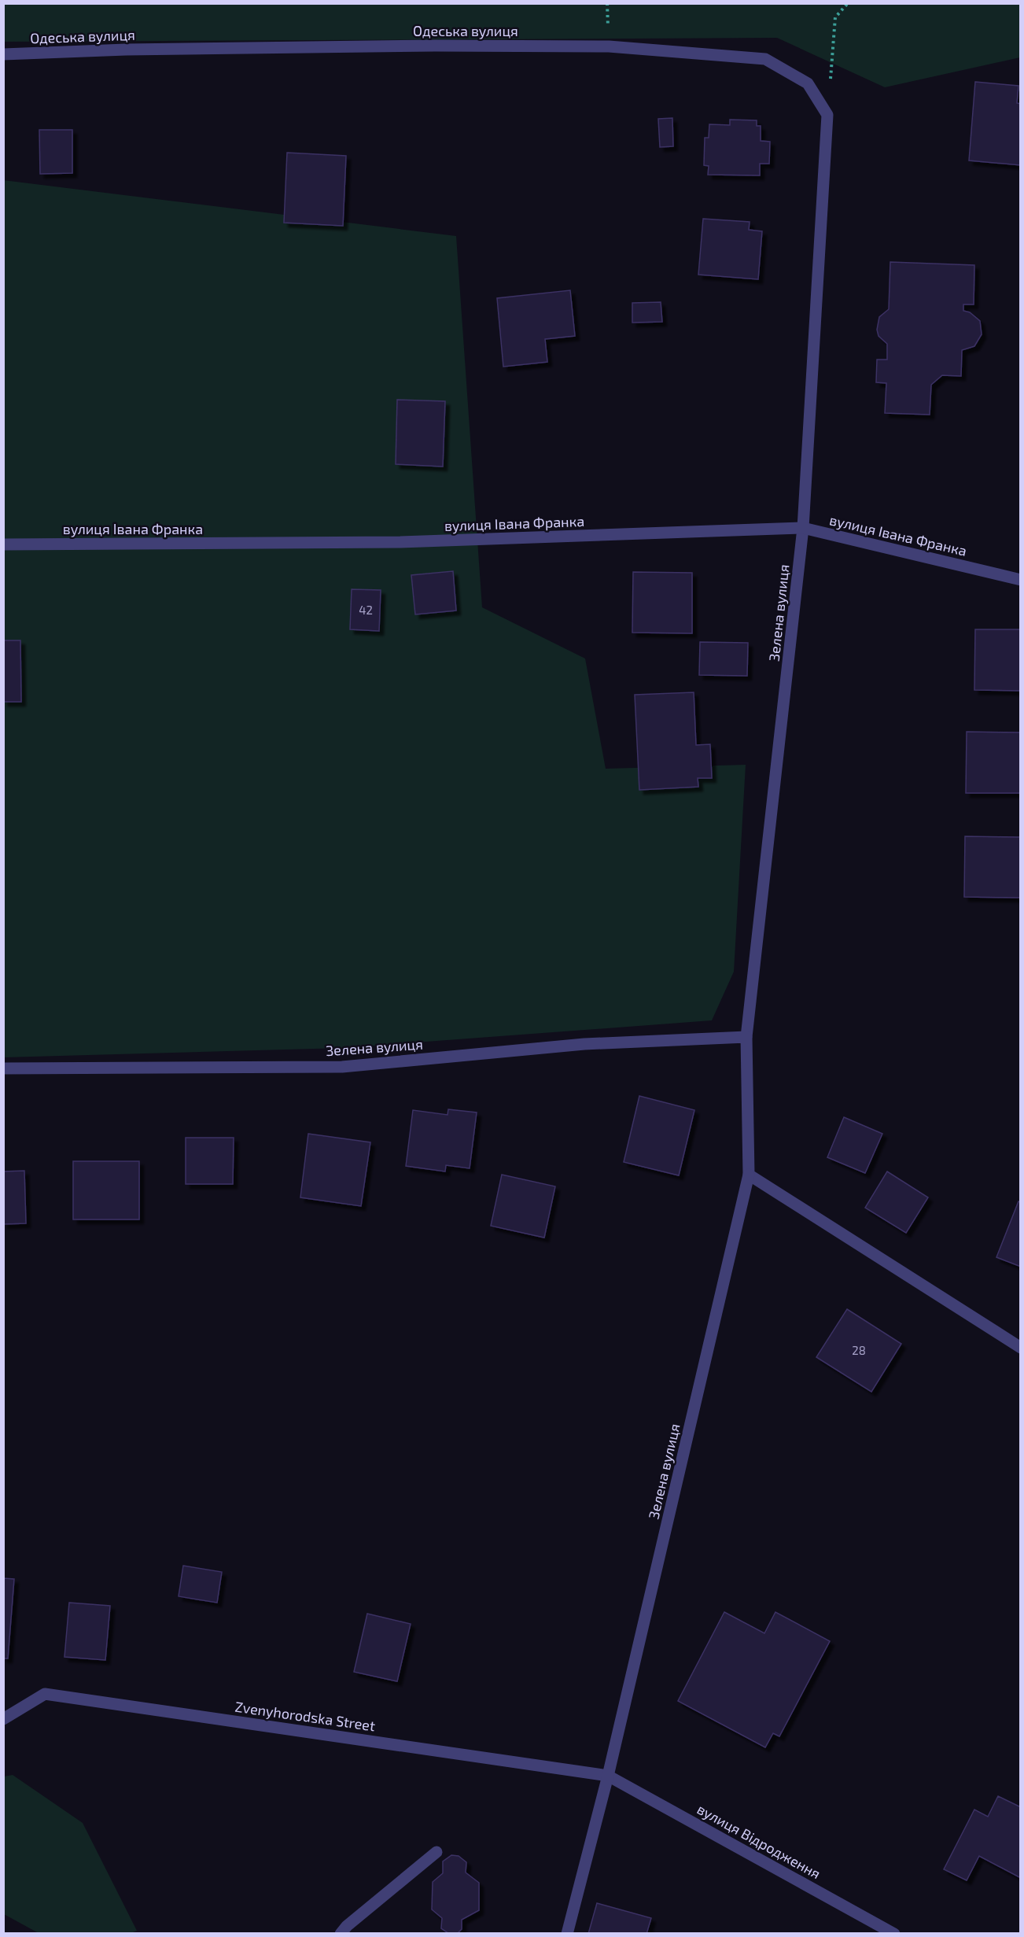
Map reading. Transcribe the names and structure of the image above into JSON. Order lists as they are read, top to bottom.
{
  "streets": {
    "street": [
      "Одеська вулиця",
      "вулиця Івана Франка",
      "Зелена вулиця",
      "Zvenyhorodska Street",
      "вулиця Відродження"
    ]
  },
  "crossings": [
    ["Одеська вулиця", "Зелена вулиця"],
    ["вулиця Івана Франка", "Зелена вулиця"],
    ["Зелена вулиця", "Zvenyhorodska Street"],
    ["Зелена вулиця", "вулиця Відродження"],
    ["Zvenyhorodska Street", "вулиця Відродження"]
  ],
  "house_numbers": ["42", "28"]
}
